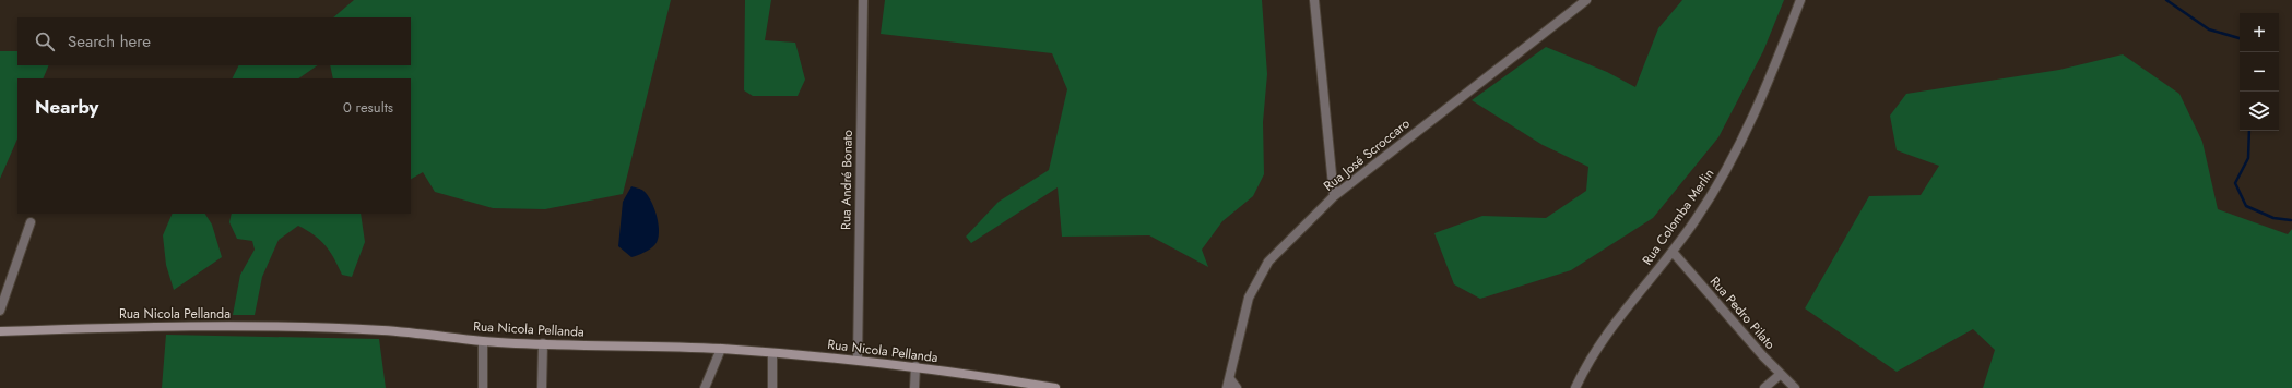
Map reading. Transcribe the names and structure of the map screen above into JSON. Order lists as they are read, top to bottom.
{
  "streets": {
    "main road": ["Rua Nicola Pellanda"],
    "street": [
      "Rua José Scroccaro",
      "Rua André Bonato",
      "Rua Colomba Merlin",
      "Rua Pedro Pilato"
    ]
  },
  "crossings": [
    ["Rua André Bonato", "Rua Nicola Pellanda"],
    ["Rua Colomba Merlin", "Rua Pedro Pilato"]
  ],
  "page": {
    "map_buttons": ["+", "−"],
    "search": "Search here",
    "heading": ["Nearby", "0 results"]
  }
}
